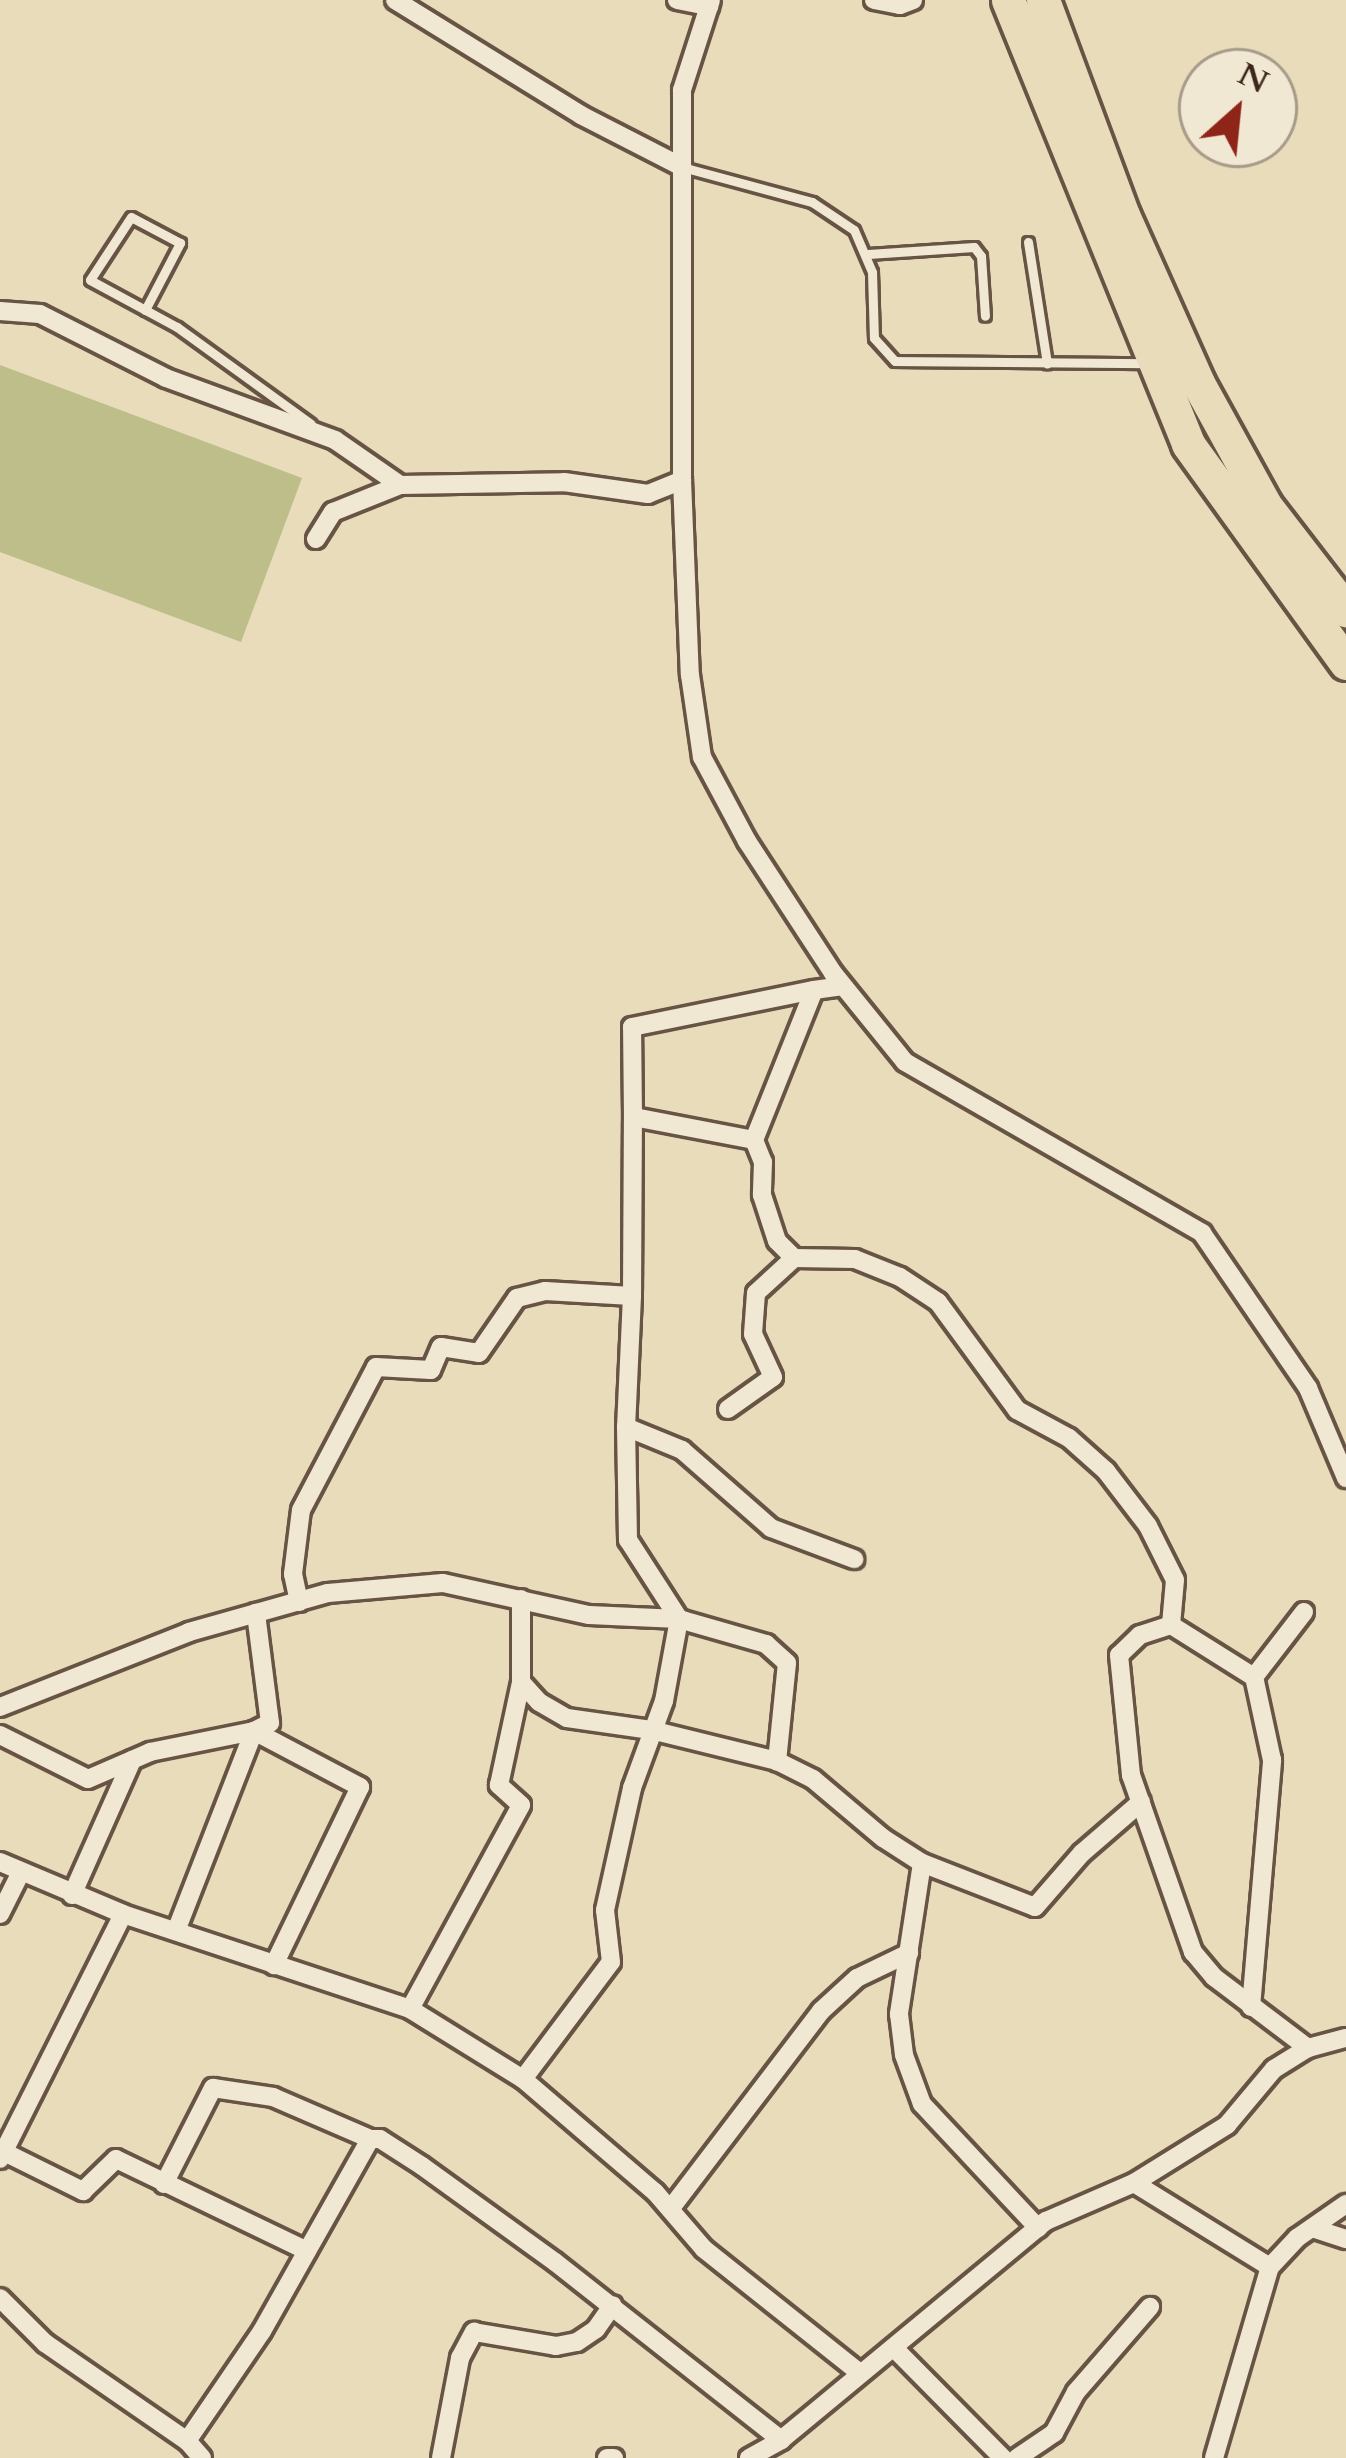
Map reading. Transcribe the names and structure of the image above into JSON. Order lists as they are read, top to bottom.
{
  "north": "top right"
}
